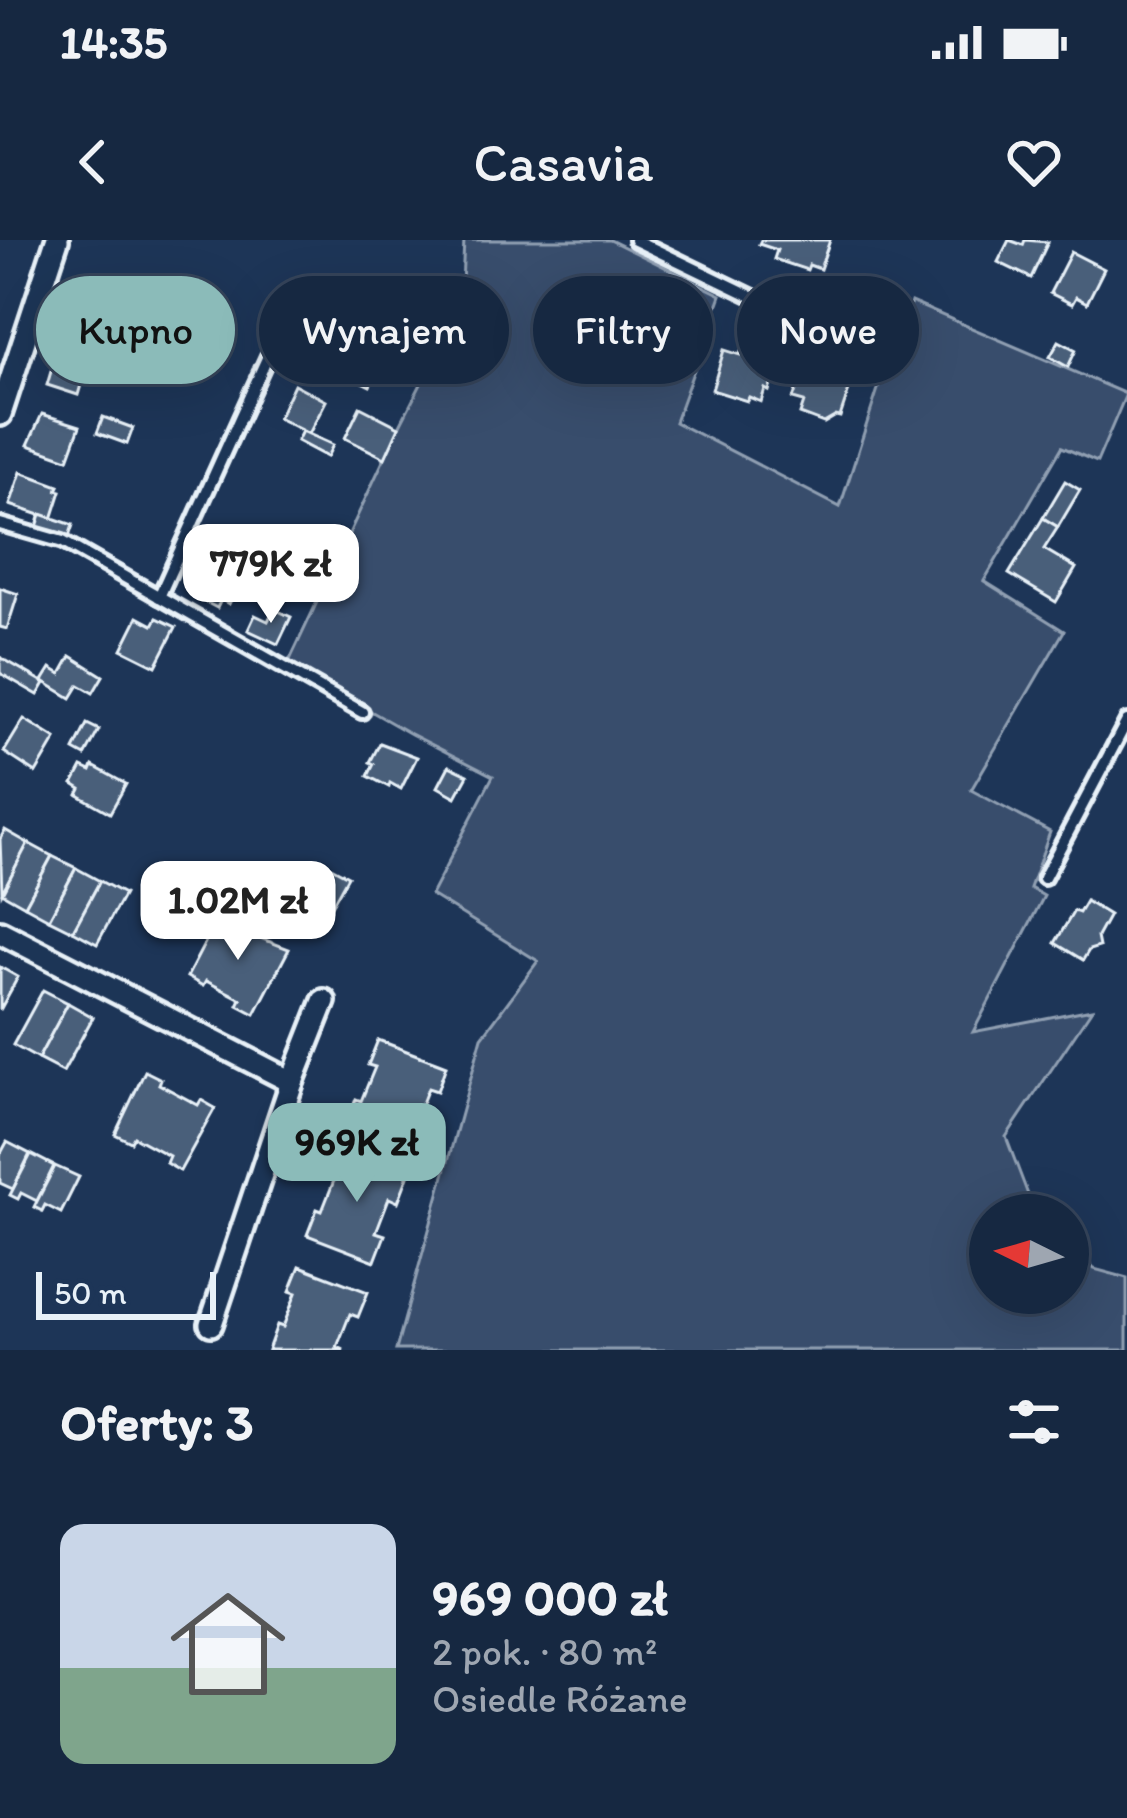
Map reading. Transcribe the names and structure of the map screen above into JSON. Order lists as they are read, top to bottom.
{
  "scale_bar": "50 m",
  "north": "left",
  "page": {
    "status": "14:35",
    "header": "Casavia",
    "chip": [
      "Kupno",
      "Wynajem",
      "Filtry",
      "Nowe"
    ],
    "price": ["779K zł", "1.02M zł", "969K zł"],
    "scale": "50 m",
    "heading": "Oferty: 3",
    "list": [
      {
        "name": "969 000 zł",
        "note": "2 pok. · 80 m² · Osiedle Różane"
      }
    ]
  }
}
